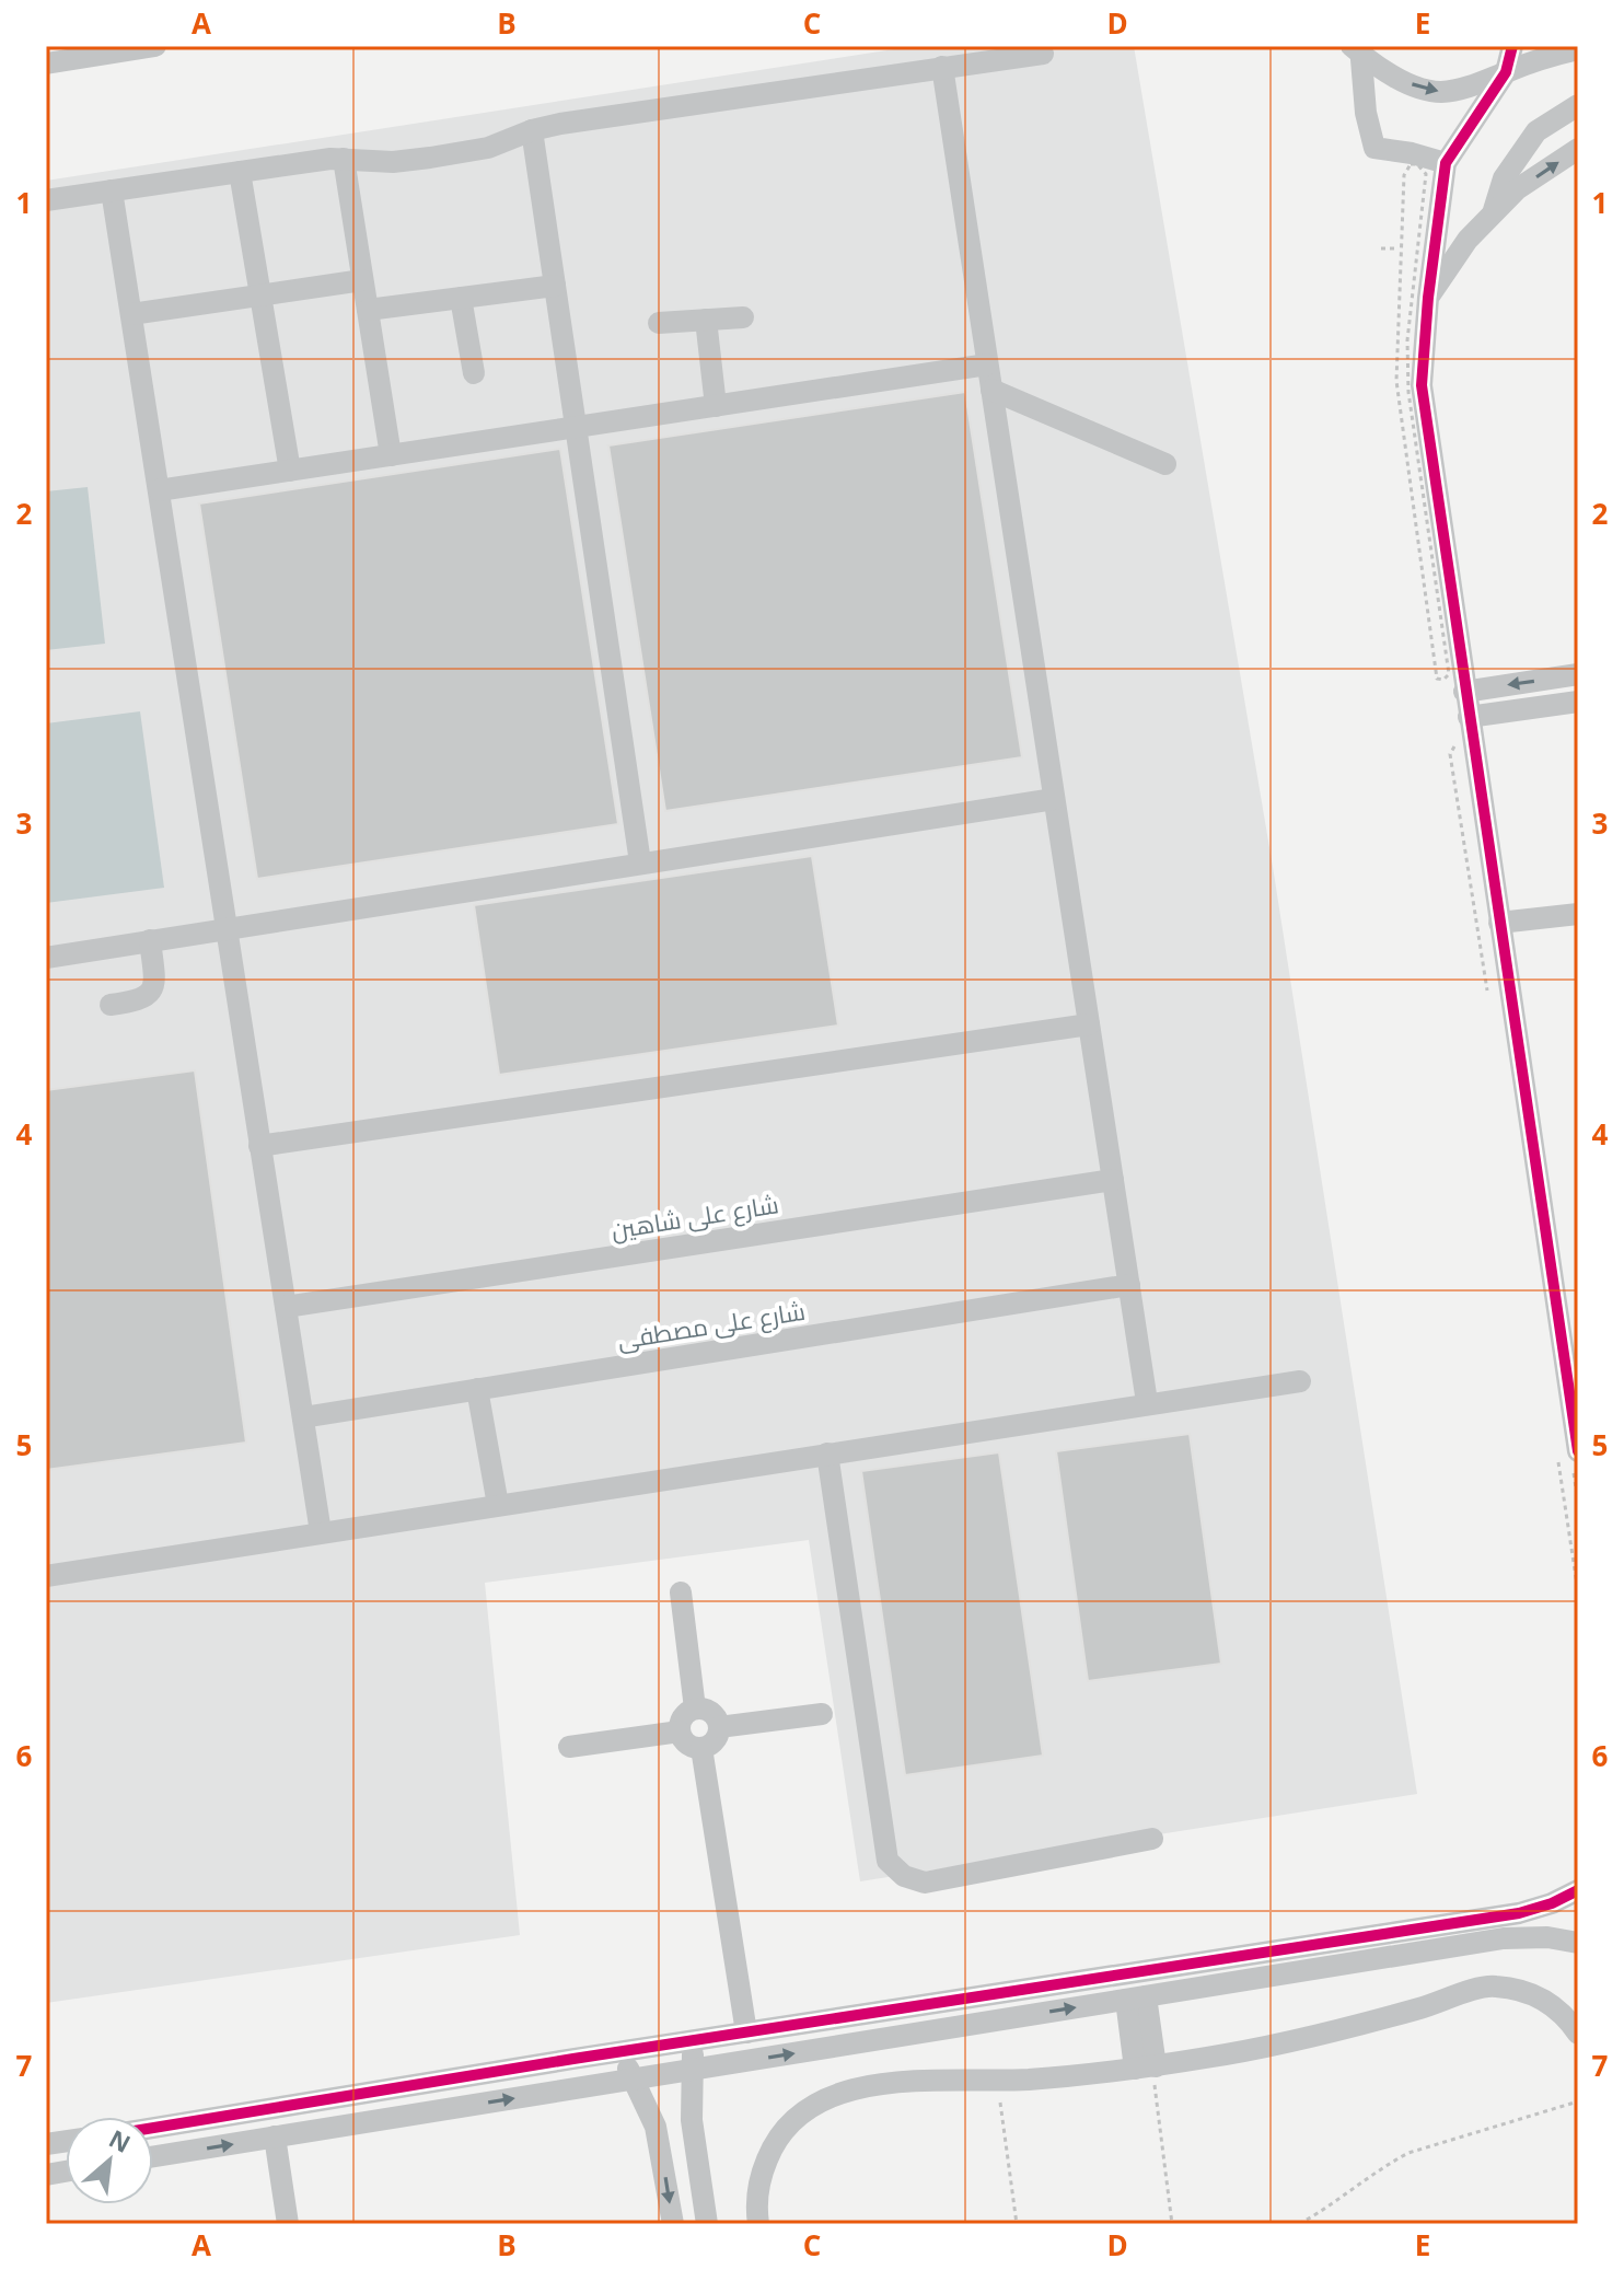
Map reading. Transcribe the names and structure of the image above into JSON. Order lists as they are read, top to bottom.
{
  "streets": {
    "street": ["شارع على شاهين", "شارع على مصطفى"]
  },
  "north": "top right",
  "grid": {
    "columns": [
      "A",
      "B",
      "C",
      "D",
      "E"
    ],
    "rows": [
      "1",
      "2",
      "3",
      "4",
      "5",
      "6",
      "7"
    ]
  }
}
